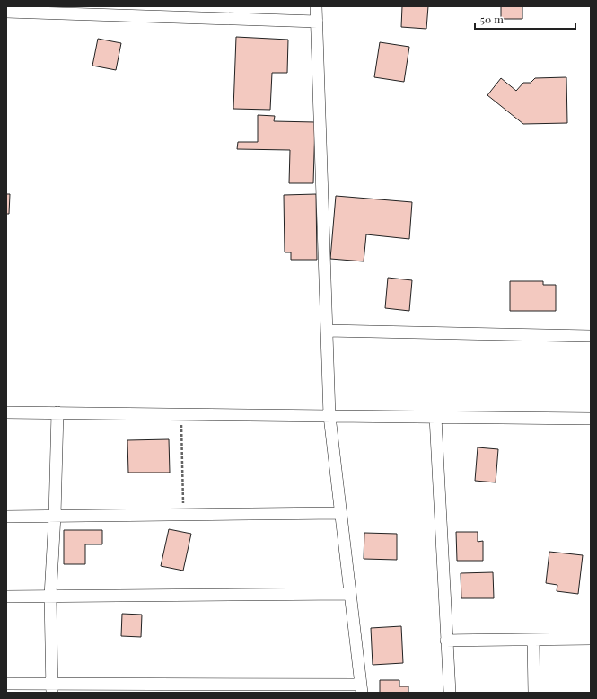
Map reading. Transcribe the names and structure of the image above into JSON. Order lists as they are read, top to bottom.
{
  "scale_bar": "50 m"
}
